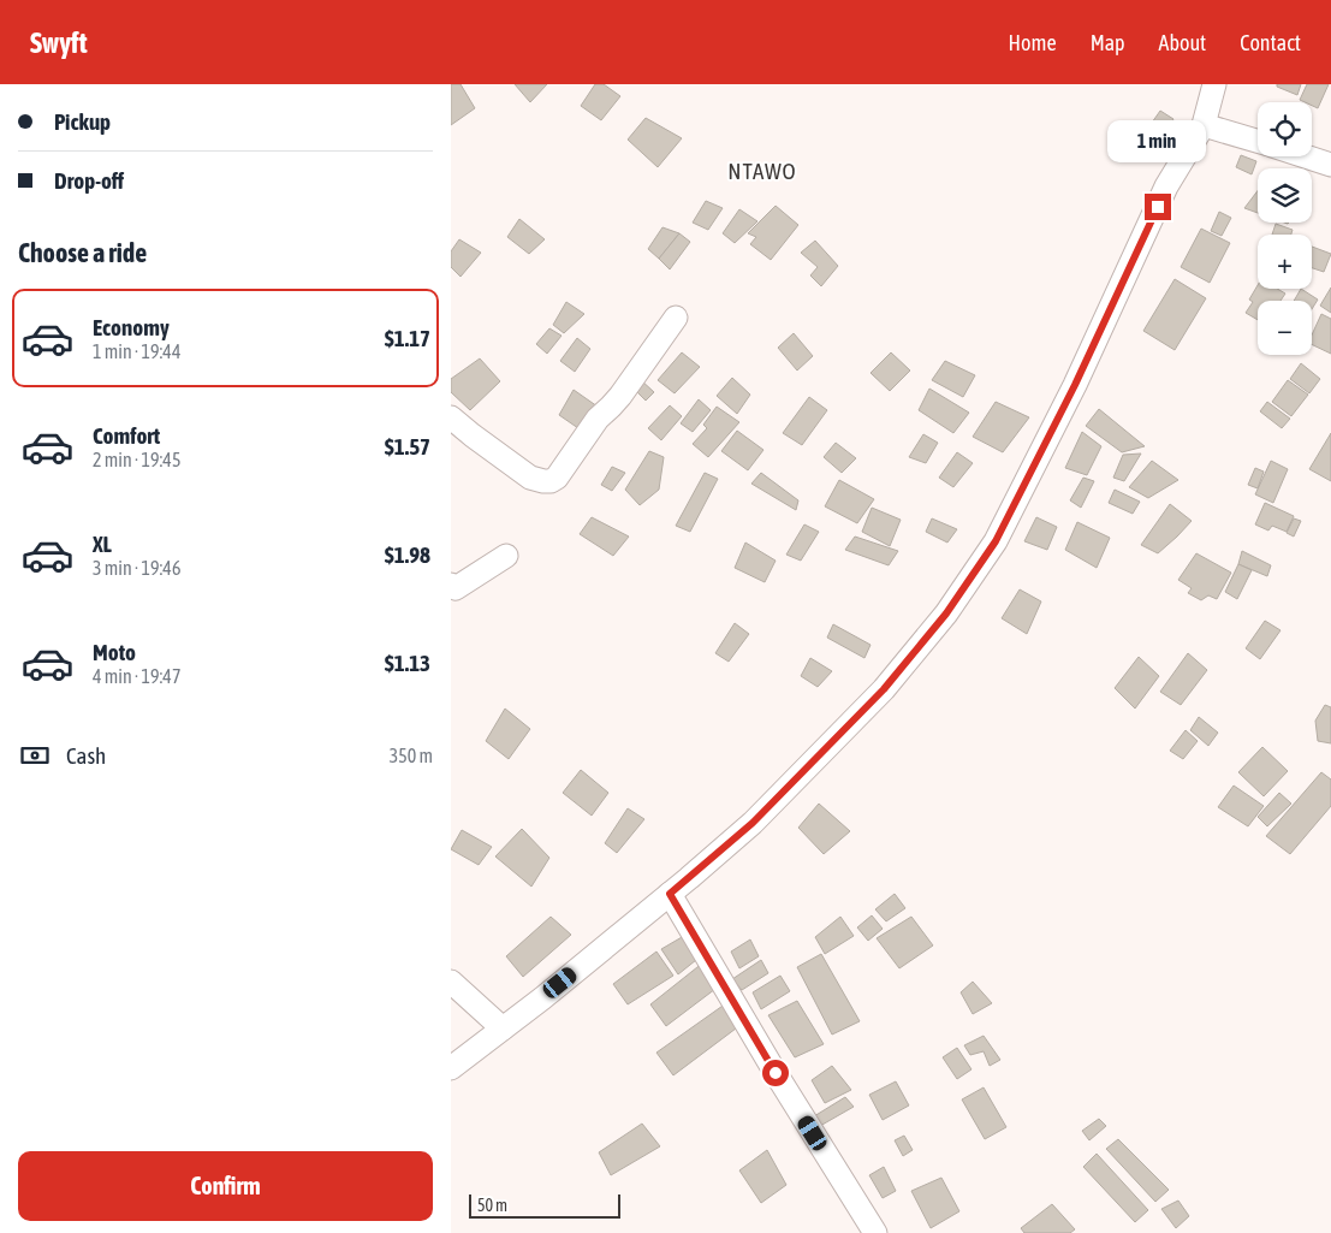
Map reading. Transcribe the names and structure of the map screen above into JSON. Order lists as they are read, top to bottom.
{
  "districts": ["NTAWO"],
  "scale_bar": "50 m",
  "page": {
    "header": "Swyft",
    "nav": [
      "Home",
      "Map",
      "About",
      "Contact"
    ],
    "banner": ["Pickup", "Drop-off"],
    "map_buttons": ["+", "−"],
    "bubble": "1 min",
    "heading": "Choose a ride",
    "list": [
      {
        "name": "Economy",
        "note": "1 min · 19:44",
        "value": "$1.17"
      },
      {
        "name": "Comfort",
        "note": "2 min · 19:45",
        "value": "$1.57"
      },
      {
        "name": "XL",
        "note": "3 min · 19:46",
        "value": "$1.98"
      },
      {
        "name": "Moto",
        "note": "4 min · 19:47",
        "value": "$1.13"
      }
    ],
    "pay": ["Cash", "350 m"],
    "buttons": "Confirm",
    "scale": "50 m"
  }
}
